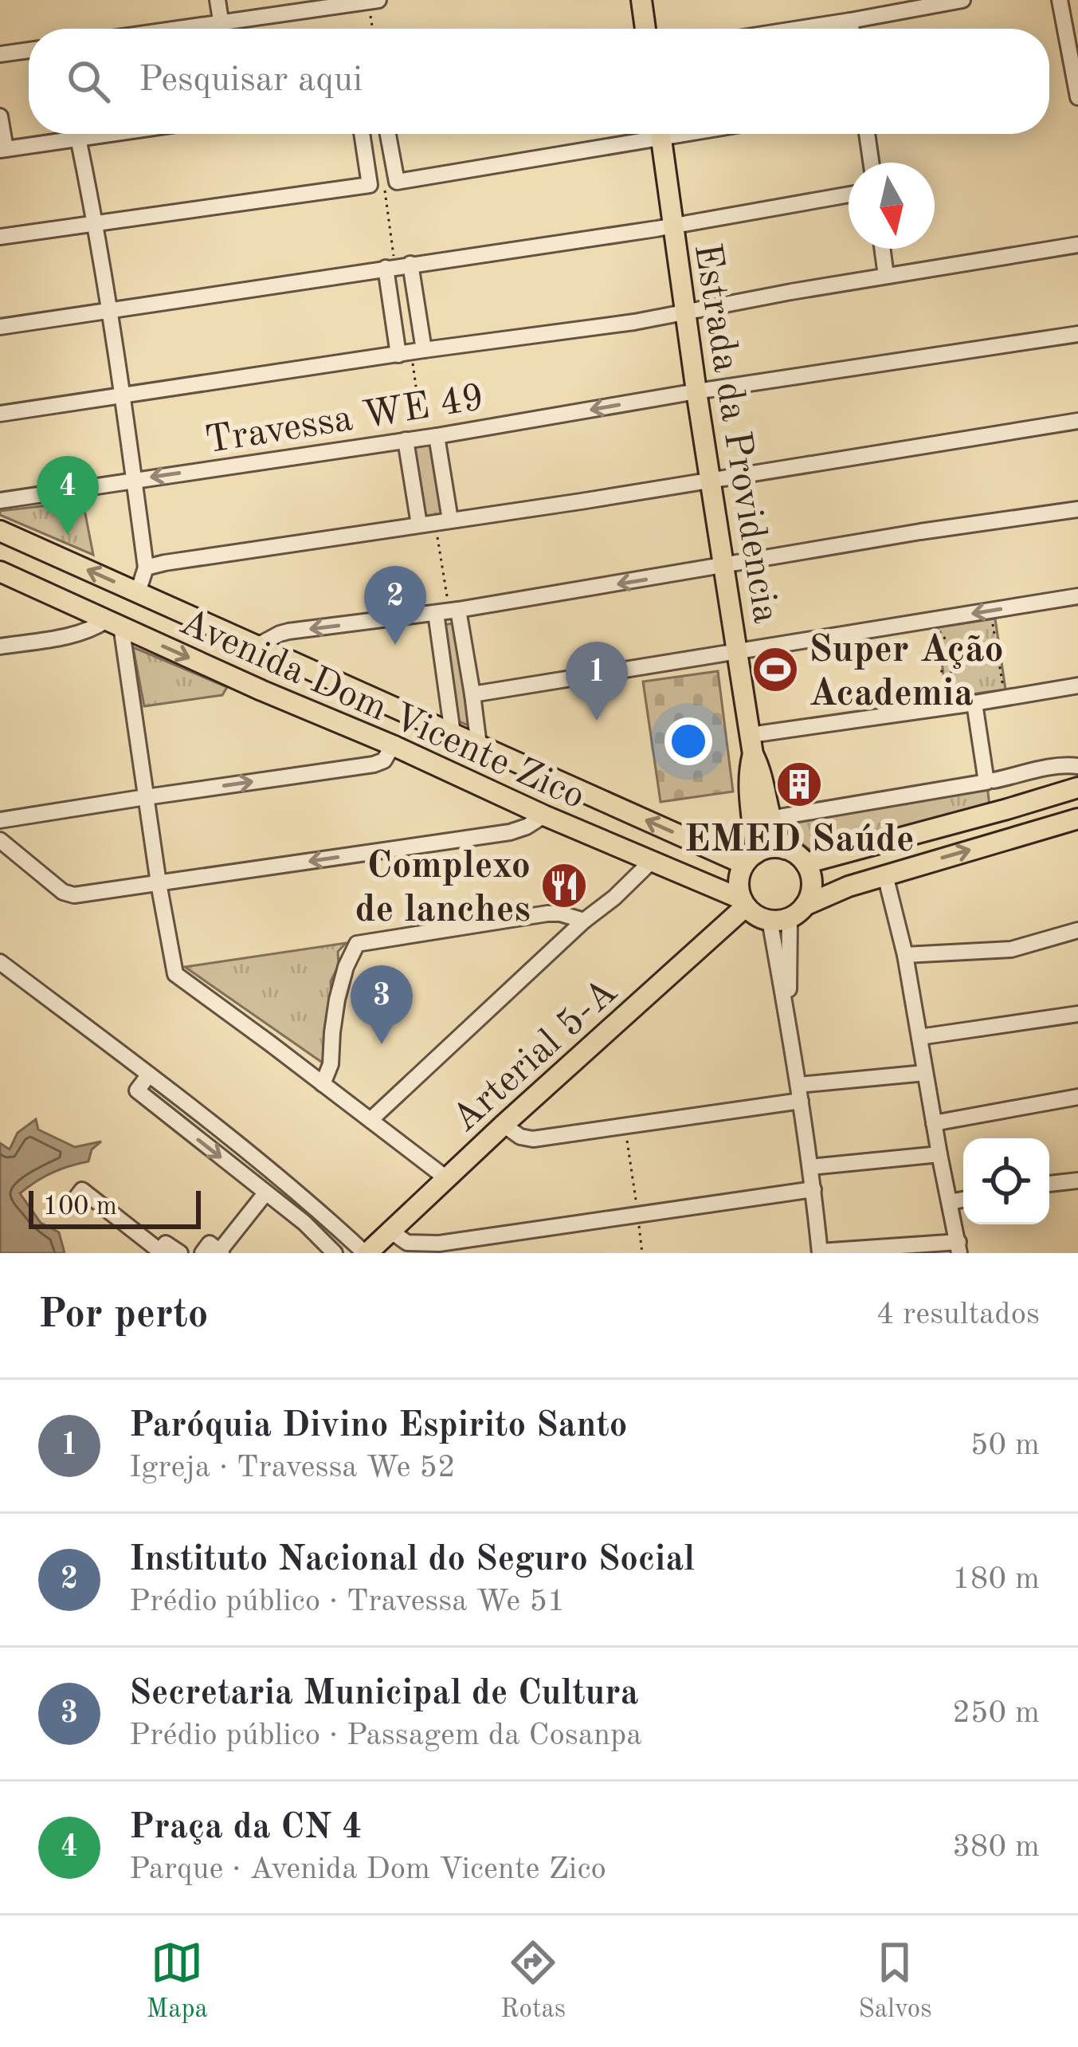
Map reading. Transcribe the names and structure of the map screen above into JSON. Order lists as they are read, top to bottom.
{
  "streets": {
    "main road": ["Estrada da Providencia", "Avenida Dom Vicente Zico", "Arterial 5-A"],
    "street": ["Travessa WE 49"]
  },
  "crossings": [
    ["Travessa WE 49", "Estrada da Providencia"],
    ["Estrada da Providencia", "Avenida Dom Vicente Zico"],
    ["Estrada da Providencia", "Arterial 5-A"],
    ["Avenida Dom Vicente Zico", "Arterial 5-A"]
  ],
  "places": {
    "sports": ["Super Ação Academia"],
    "building": ["EMED Saúde"],
    "restaurant": ["Complexo de lanches"]
  },
  "scale_bar": "100 m",
  "north": "bottom",
  "page": {
    "search": "Pesquisar aqui",
    "pins": [
      "4",
      "2",
      "1",
      "3"
    ],
    "scale": "100 m",
    "heading": ["Por perto", "4 resultados"],
    "list": [
      {
        "mark": "1",
        "name": "Paróquia Divino Espirito Santo",
        "note": "Igreja · Travessa We 52",
        "value": "50 m"
      },
      {
        "mark": "2",
        "name": "Instituto Nacional do Seguro Social",
        "note": "Prédio público · Travessa We 51",
        "value": "180 m"
      },
      {
        "mark": "3",
        "name": "Secretaria Municipal de Cultura",
        "note": "Prédio público · Passagem da Cosanpa",
        "value": "250 m"
      },
      {
        "mark": "4",
        "name": "Praça da CN 4",
        "note": "Parque · Avenida Dom Vicente Zico",
        "value": "380 m"
      }
    ],
    "nav": ["Mapa", "Rotas", "Salvos"]
  }
}
